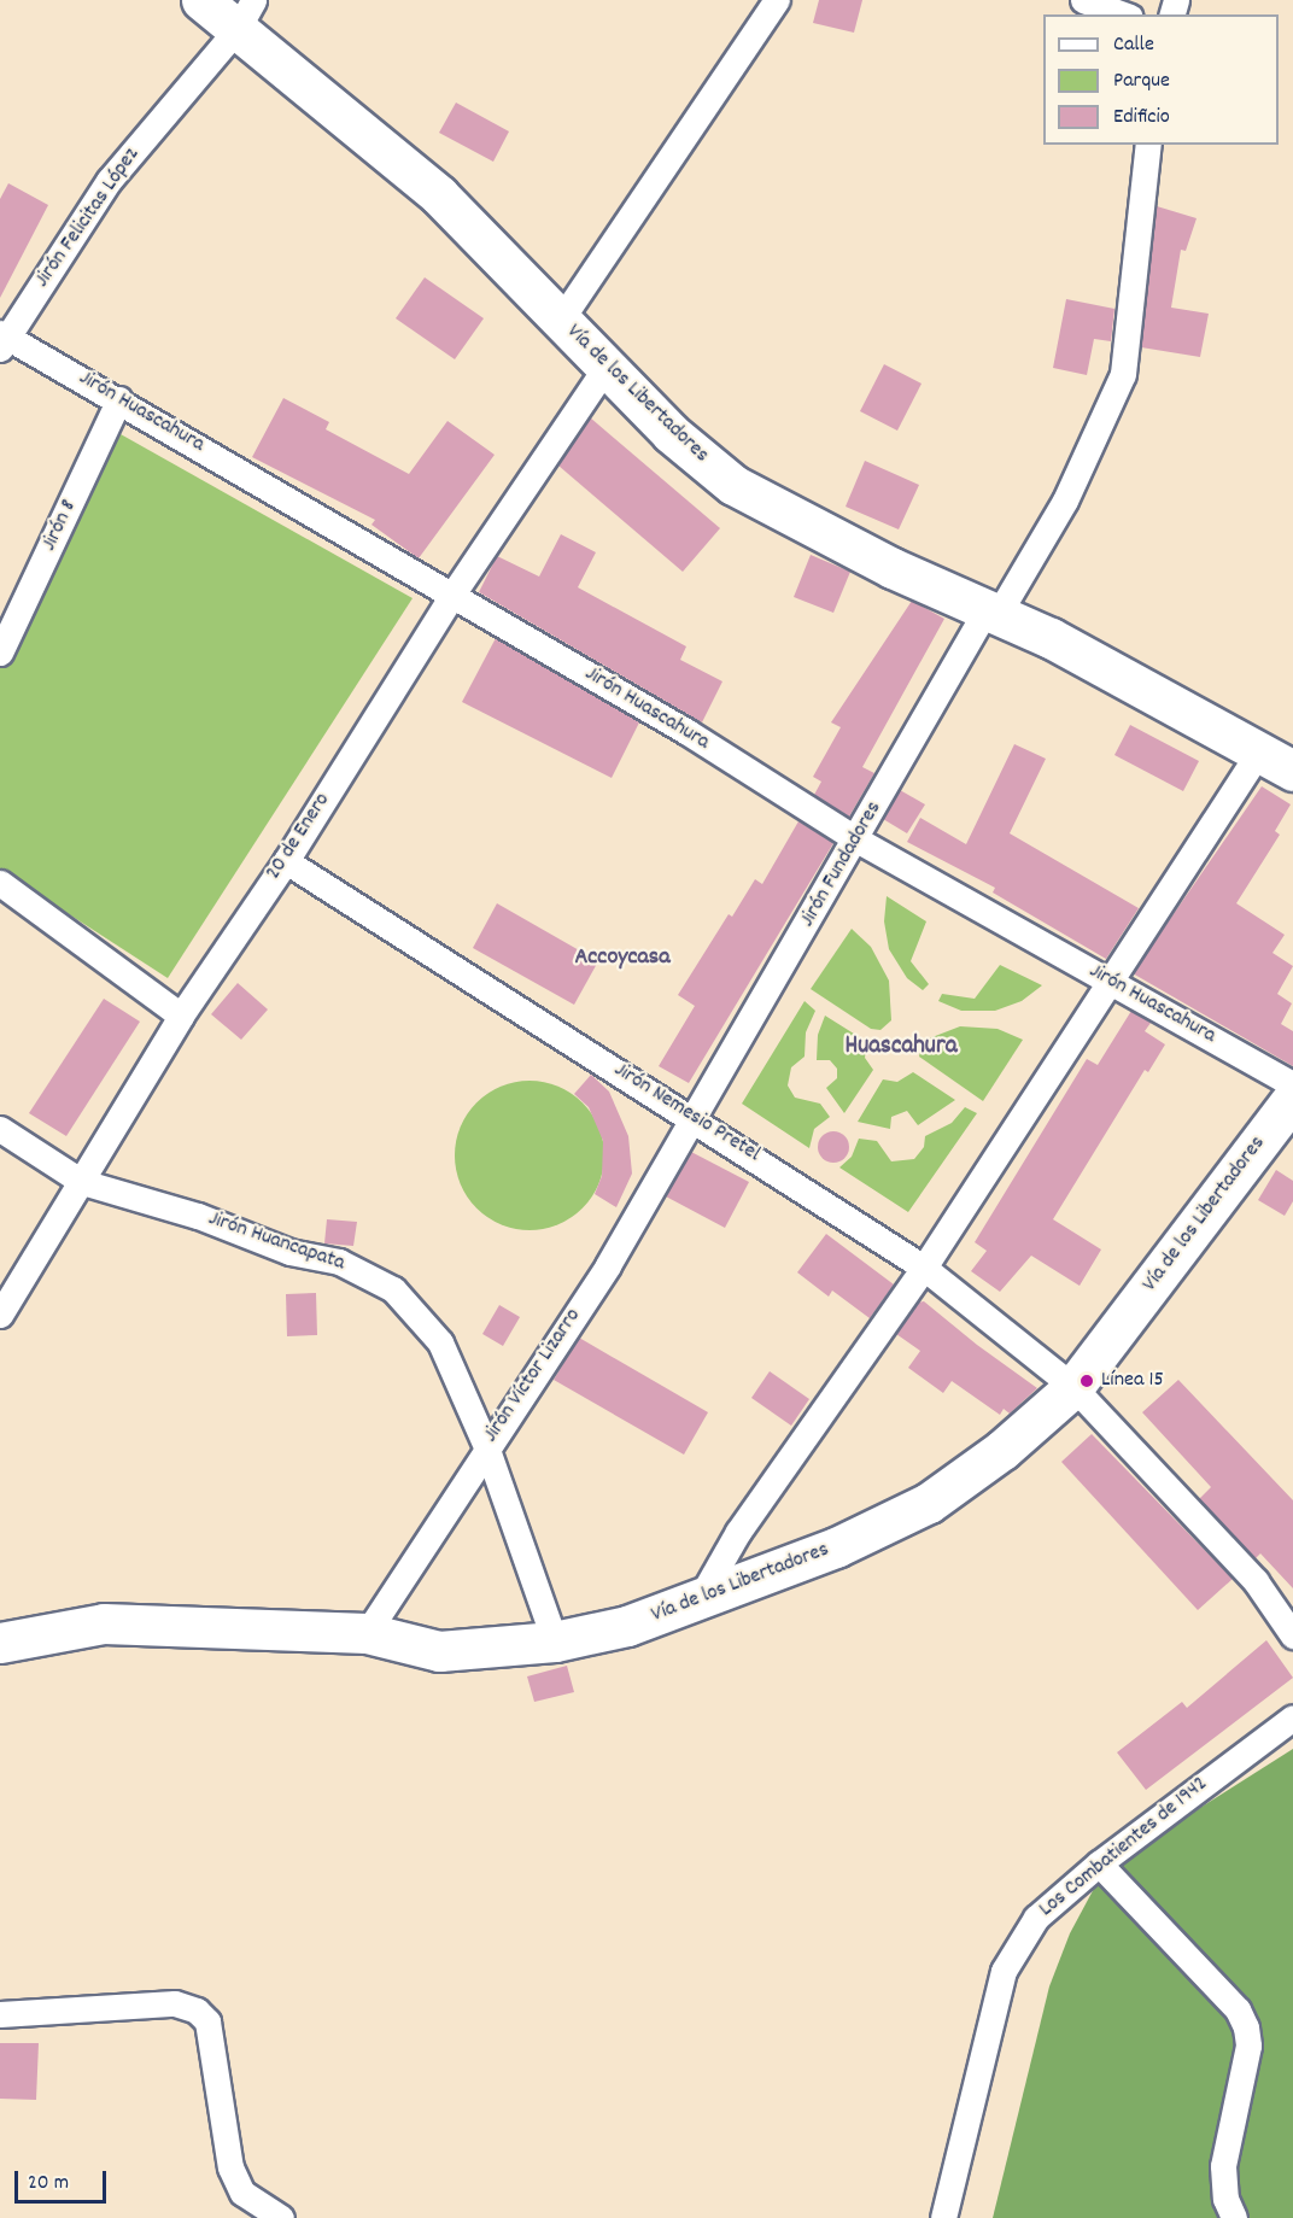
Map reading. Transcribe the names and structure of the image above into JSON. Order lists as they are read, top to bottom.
{
  "streets": {
    "highway": ["Vía de los Libertadores"],
    "street": [
      "Jirón Felicitas López",
      "Jirón Huascahura",
      "Jirón 8",
      "20 de Enero",
      "Jirón Fundadores",
      "Jirón Nemesio Pretel",
      "Jirón Huancapata",
      "Jirón Víctor Lizarro",
      "Los Combatientes de 1942"
    ]
  },
  "crossings": [
    ["Jirón Felicitas López", "Vía de los Libertadores"],
    ["Jirón Felicitas López", "Jirón Huascahura"],
    ["Vía de los Libertadores", "20 de Enero"],
    ["Vía de los Libertadores", "Jirón Fundadores"],
    ["Vía de los Libertadores", "Jirón Nemesio Pretel"],
    ["Vía de los Libertadores", "Jirón Huancapata"],
    ["Vía de los Libertadores", "Jirón Víctor Lizarro"],
    ["Jirón Huascahura", "Jirón 8"],
    ["Jirón Huascahura", "20 de Enero"],
    ["Jirón Huascahura", "Jirón Fundadores"],
    ["20 de Enero", "Jirón Nemesio Pretel"],
    ["20 de Enero", "Jirón Huancapata"],
    ["Jirón Fundadores", "Jirón Nemesio Pretel"],
    ["Jirón Fundadores", "Jirón Víctor Lizarro"],
    ["Jirón Nemesio Pretel", "Jirón Víctor Lizarro"],
    ["Jirón Huancapata", "Jirón Víctor Lizarro"]
  ],
  "districts": ["Accoycasa", "Huascahura"],
  "places": ["Línea 15"],
  "legend": ["Calle", "Parque", "Edificio"],
  "scale_bar": "20 m"
}
